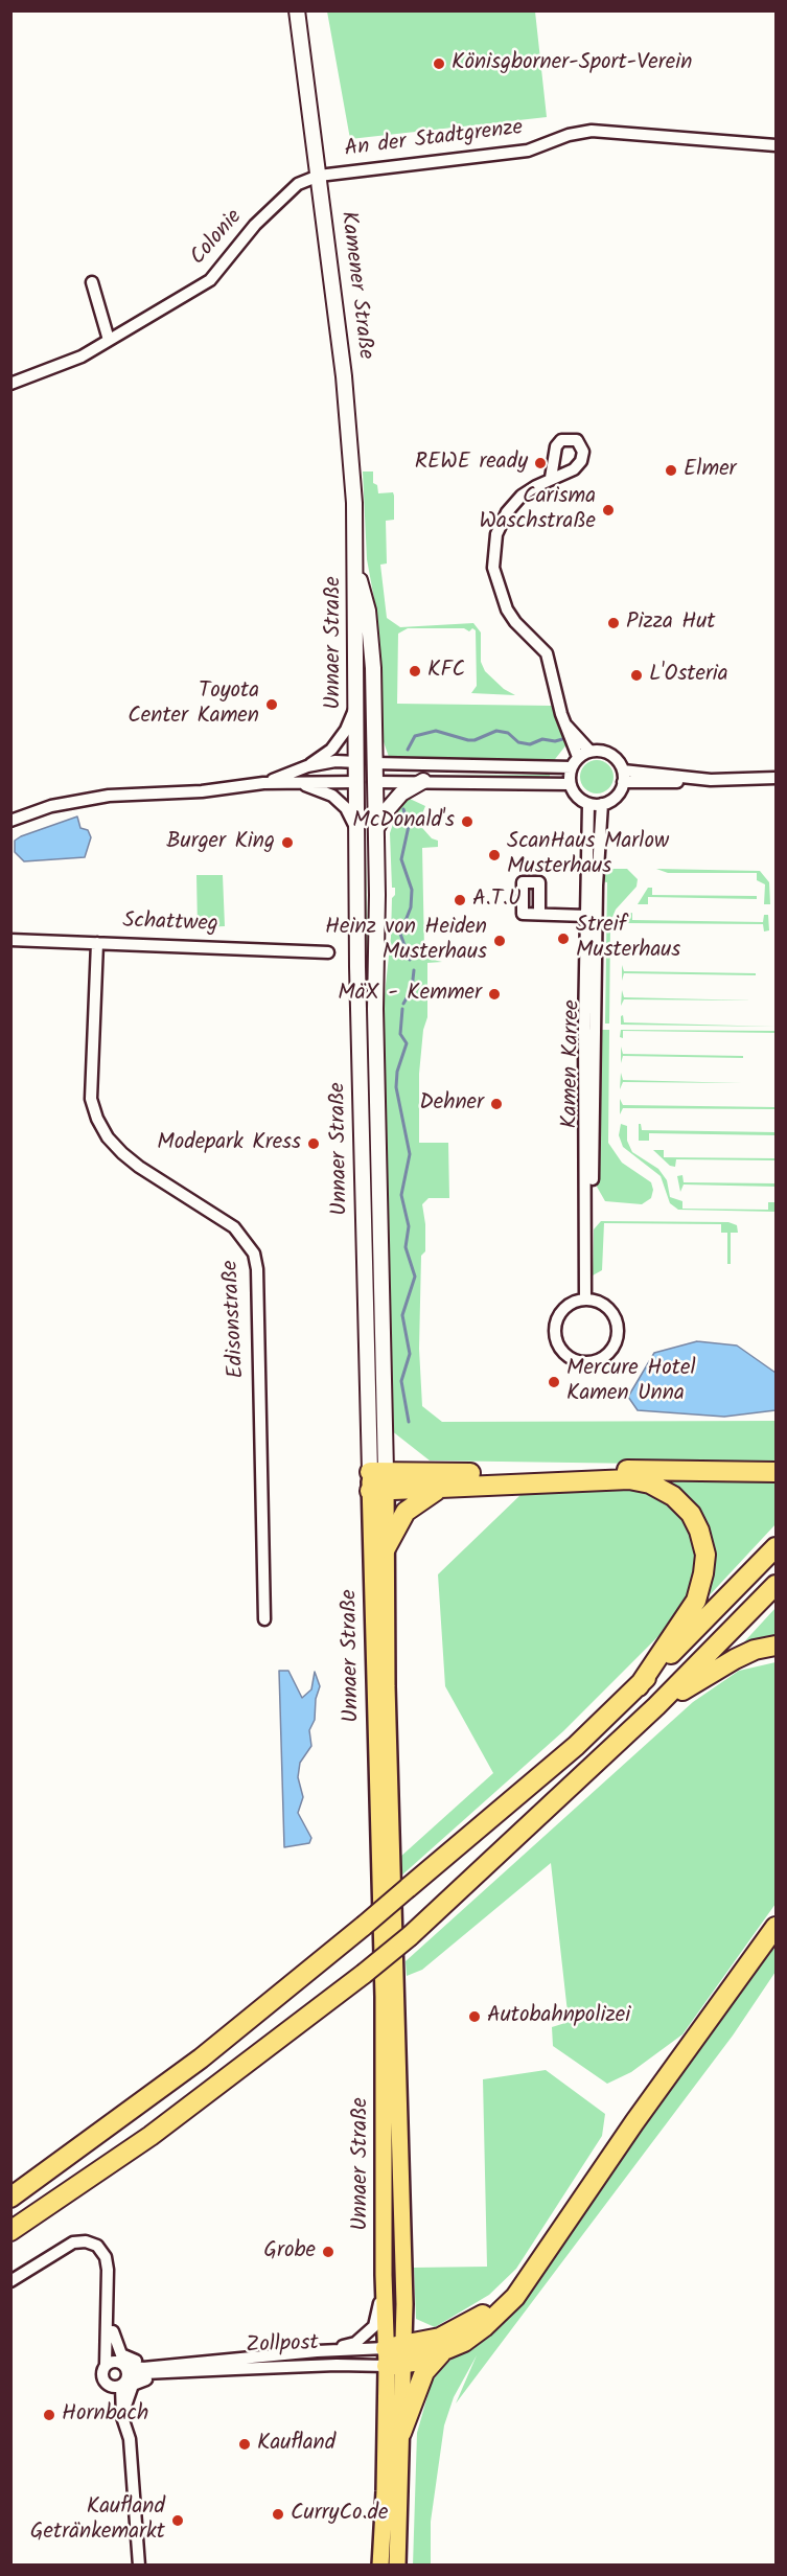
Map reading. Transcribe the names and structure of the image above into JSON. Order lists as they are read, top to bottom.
{
  "streets": {
    "main road": ["Kamener Straße", "Unnaer Straße"],
    "street": [
      "An der Stadtgrenze",
      "Colonie",
      "Schattweg",
      "Kamen Karree",
      "Edisonstraße",
      "Zollpost"
    ]
  },
  "crossings": [
    ["An der Stadtgrenze", "Colonie"],
    ["An der Stadtgrenze", "Kamener Straße"],
    ["Colonie", "Kamener Straße"],
    ["Kamener Straße", "Unnaer Straße"],
    ["Unnaer Straße", "Zollpost"],
    ["Schattweg", "Edisonstraße"]
  ],
  "places": [
    "Könisgborner-Sport-Verein",
    "REWE ready",
    "Elmer",
    "Carisma Waschstraße",
    "Pizza Hut",
    "KFC",
    "L'Osteria",
    "Toyota Center Kamen",
    "McDonald's",
    "Burger King",
    "ScanHaus Marlow Musterhaus",
    "A.T.U",
    "Streif Musterhaus",
    "Heinz von Heiden Musterhaus",
    "MäX - Kemmer",
    "Dehner",
    "Modepark Kress",
    "Mercure Hotel Kamen Unna",
    "Autobahnpolizei",
    "Grobe",
    "Hornbach",
    "Kaufland",
    "CurryCo.de",
    "Kaufland Getränkemarkt"
  ]
}
